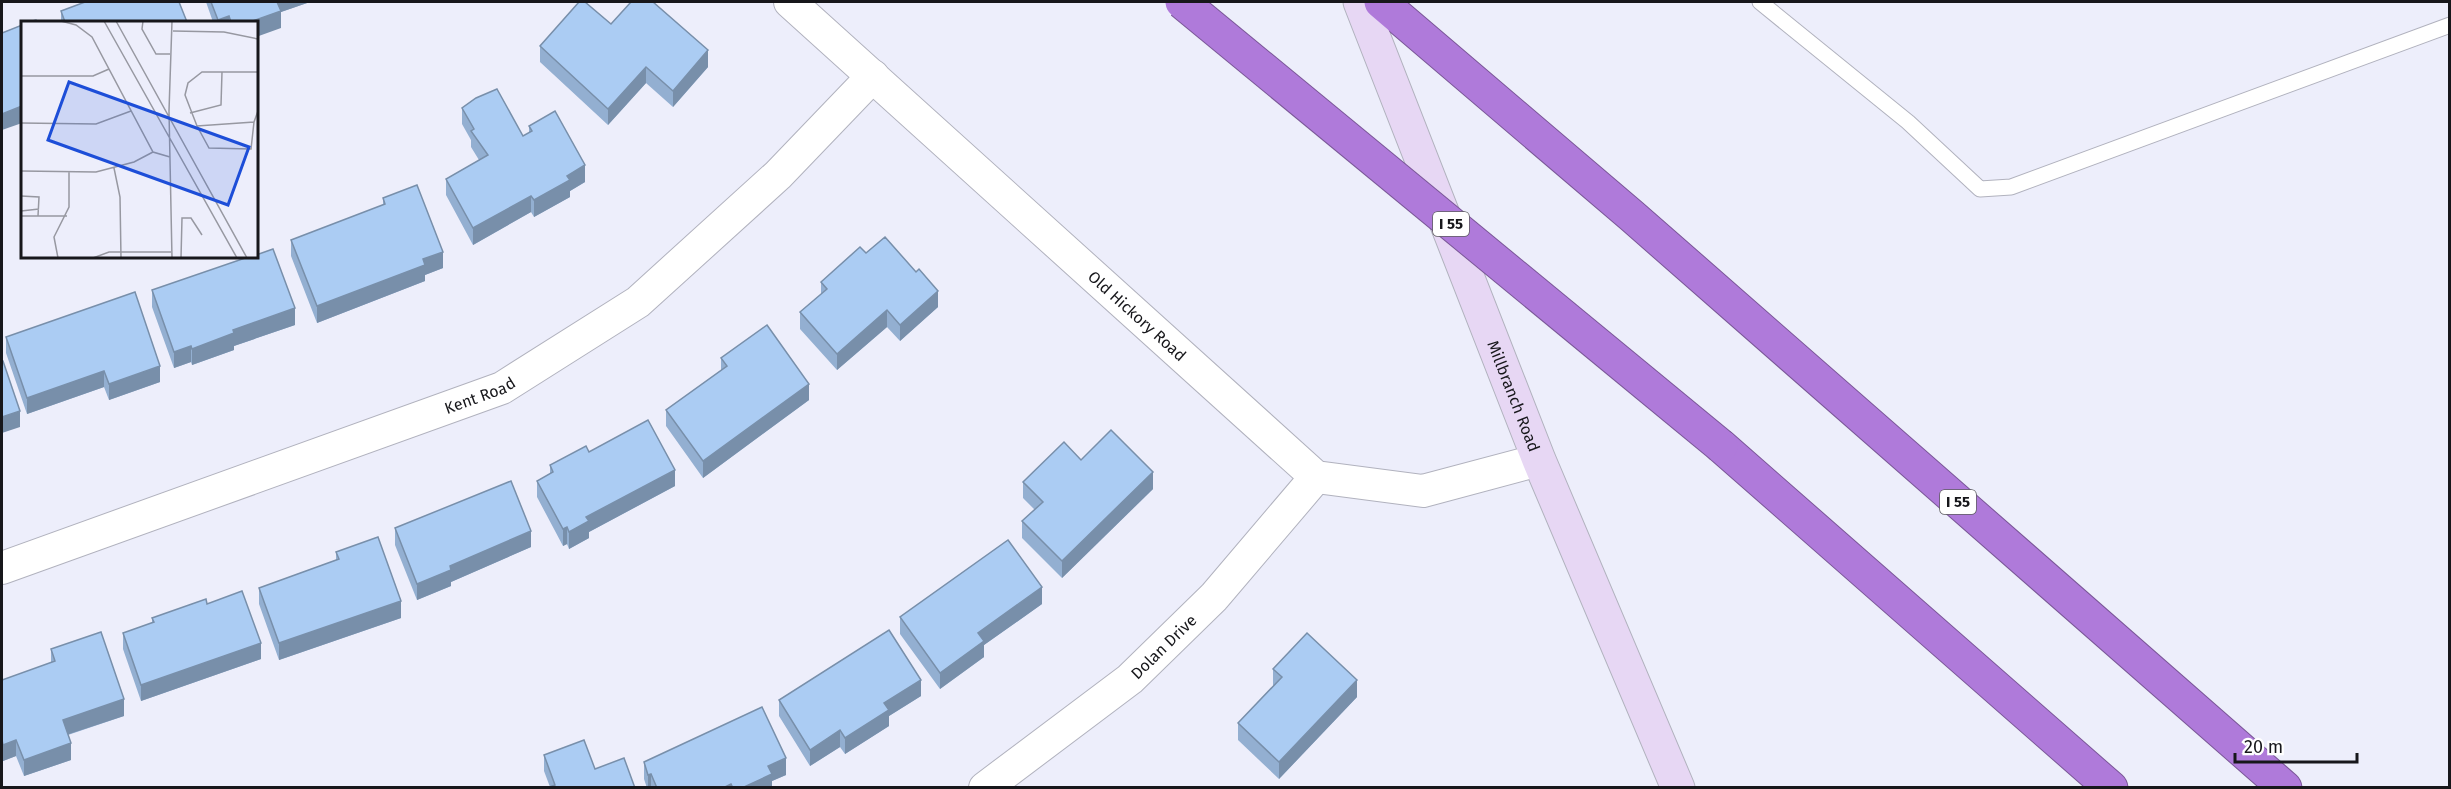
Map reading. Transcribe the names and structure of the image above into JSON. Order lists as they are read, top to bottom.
{
  "streets": {
    "highway": ["I 55"],
    "main road": ["Millbranch Road"],
    "street": ["Old Hickory Road", "Kent Road", "Dolan Drive"]
  },
  "crossings": [
    ["Old Hickory Road", "Kent Road"],
    ["Old Hickory Road", "Dolan Drive"]
  ],
  "scale_bar": "20 m"
}
